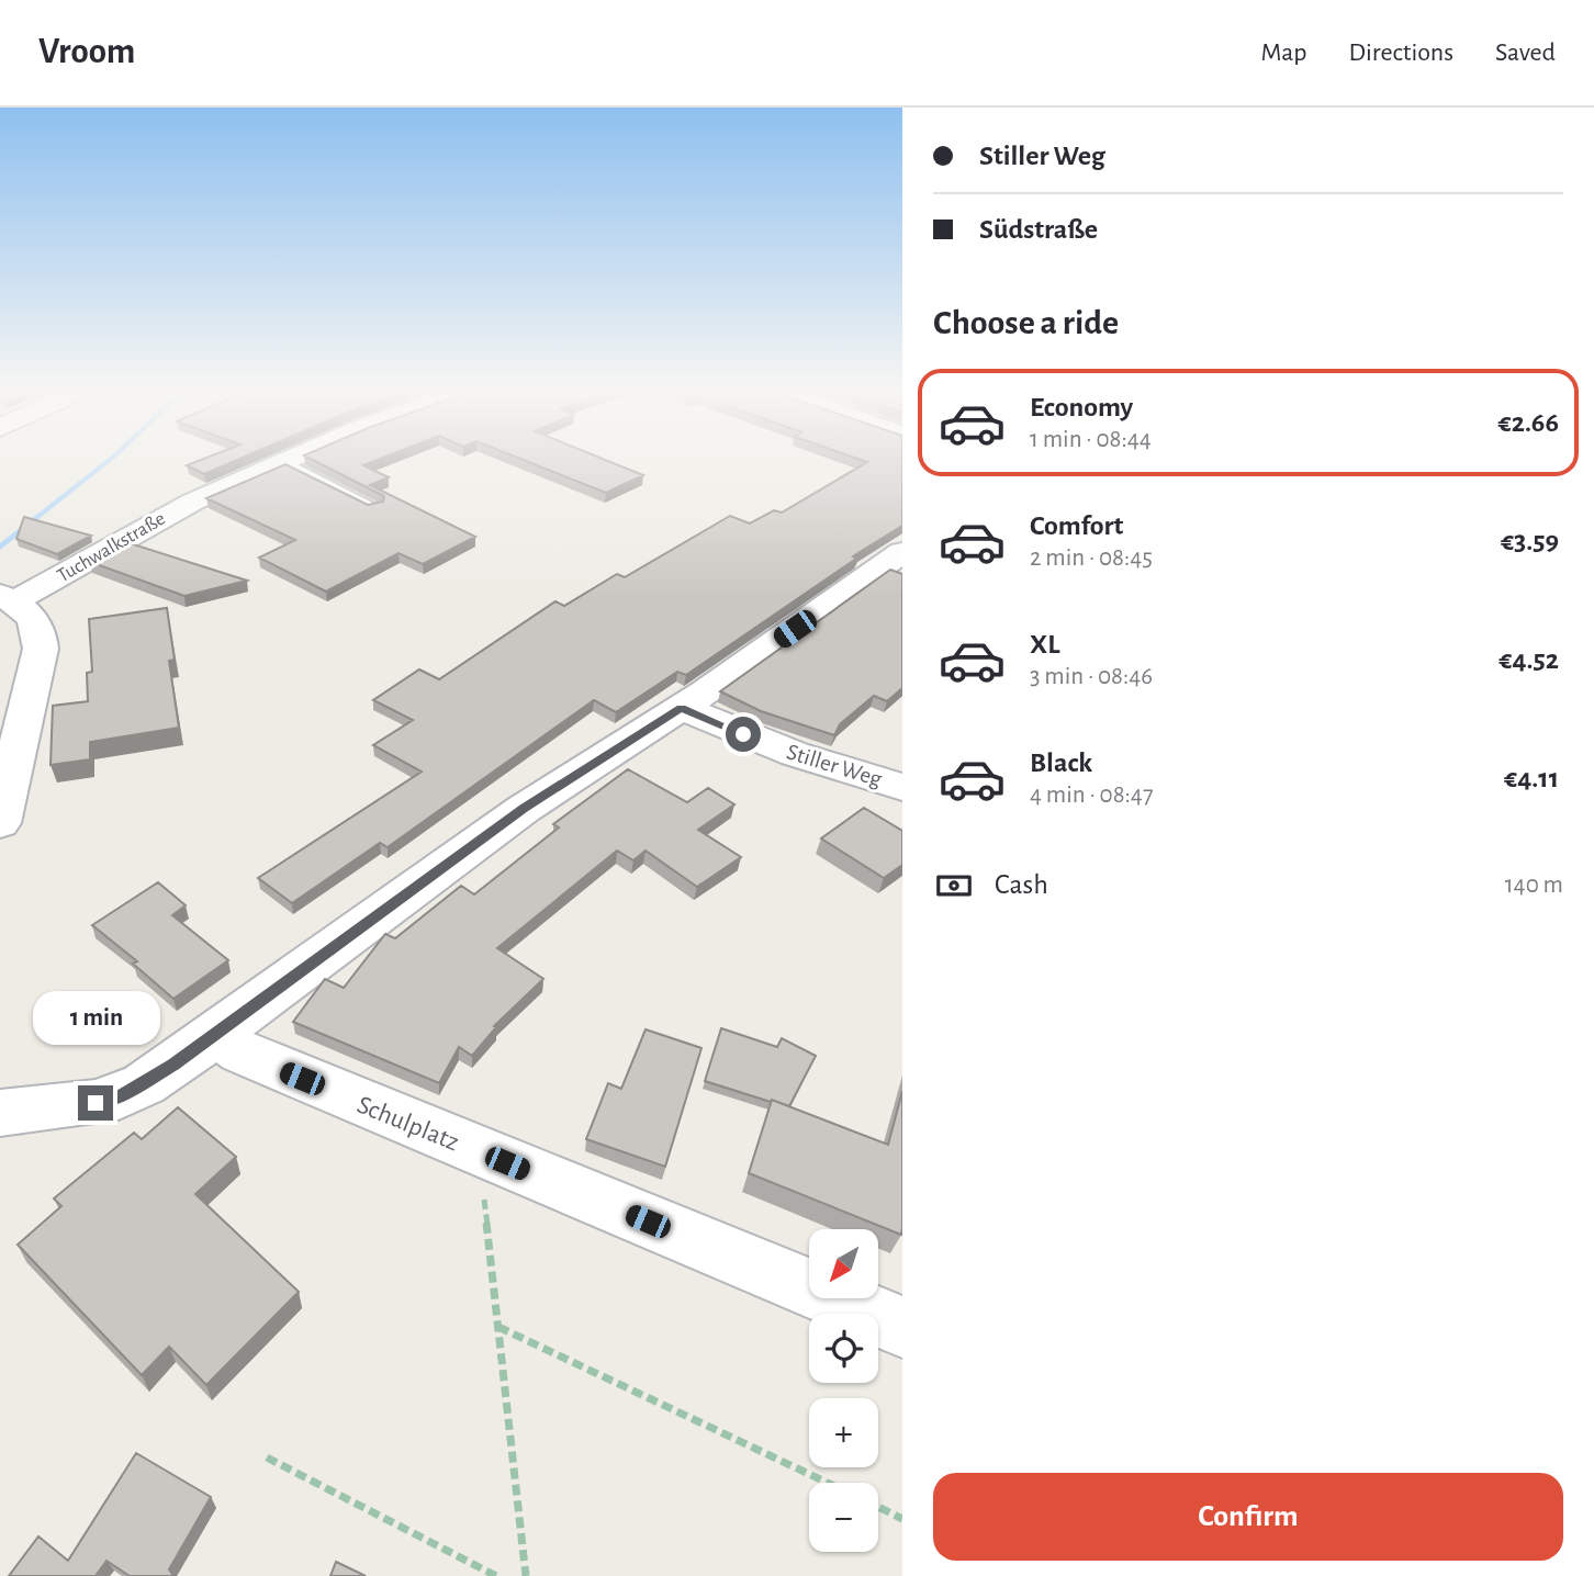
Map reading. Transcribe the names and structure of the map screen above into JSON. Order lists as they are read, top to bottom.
{
  "streets": {
    "street": ["Tuchwalkstraße", "Stiller Weg", "Schulplatz"]
  },
  "north": "bottom left",
  "page": {
    "header": "Vroom",
    "nav": ["Map", "Directions", "Saved"],
    "banner": ["Stiller Weg", "Südstraße"],
    "heading": "Choose a ride",
    "list": [
      {
        "name": "Economy",
        "note": "1 min · 08:44",
        "value": "€2.66"
      },
      {
        "name": "Comfort",
        "note": "2 min · 08:45",
        "value": "€3.59"
      },
      {
        "name": "XL",
        "note": "3 min · 08:46",
        "value": "€4.52"
      },
      {
        "name": "Black",
        "note": "4 min · 08:47",
        "value": "€4.11"
      }
    ],
    "pay": ["Cash", "140 m"],
    "bubble": "1 min",
    "map_buttons": ["+", "−"],
    "buttons": "Confirm"
  }
}
